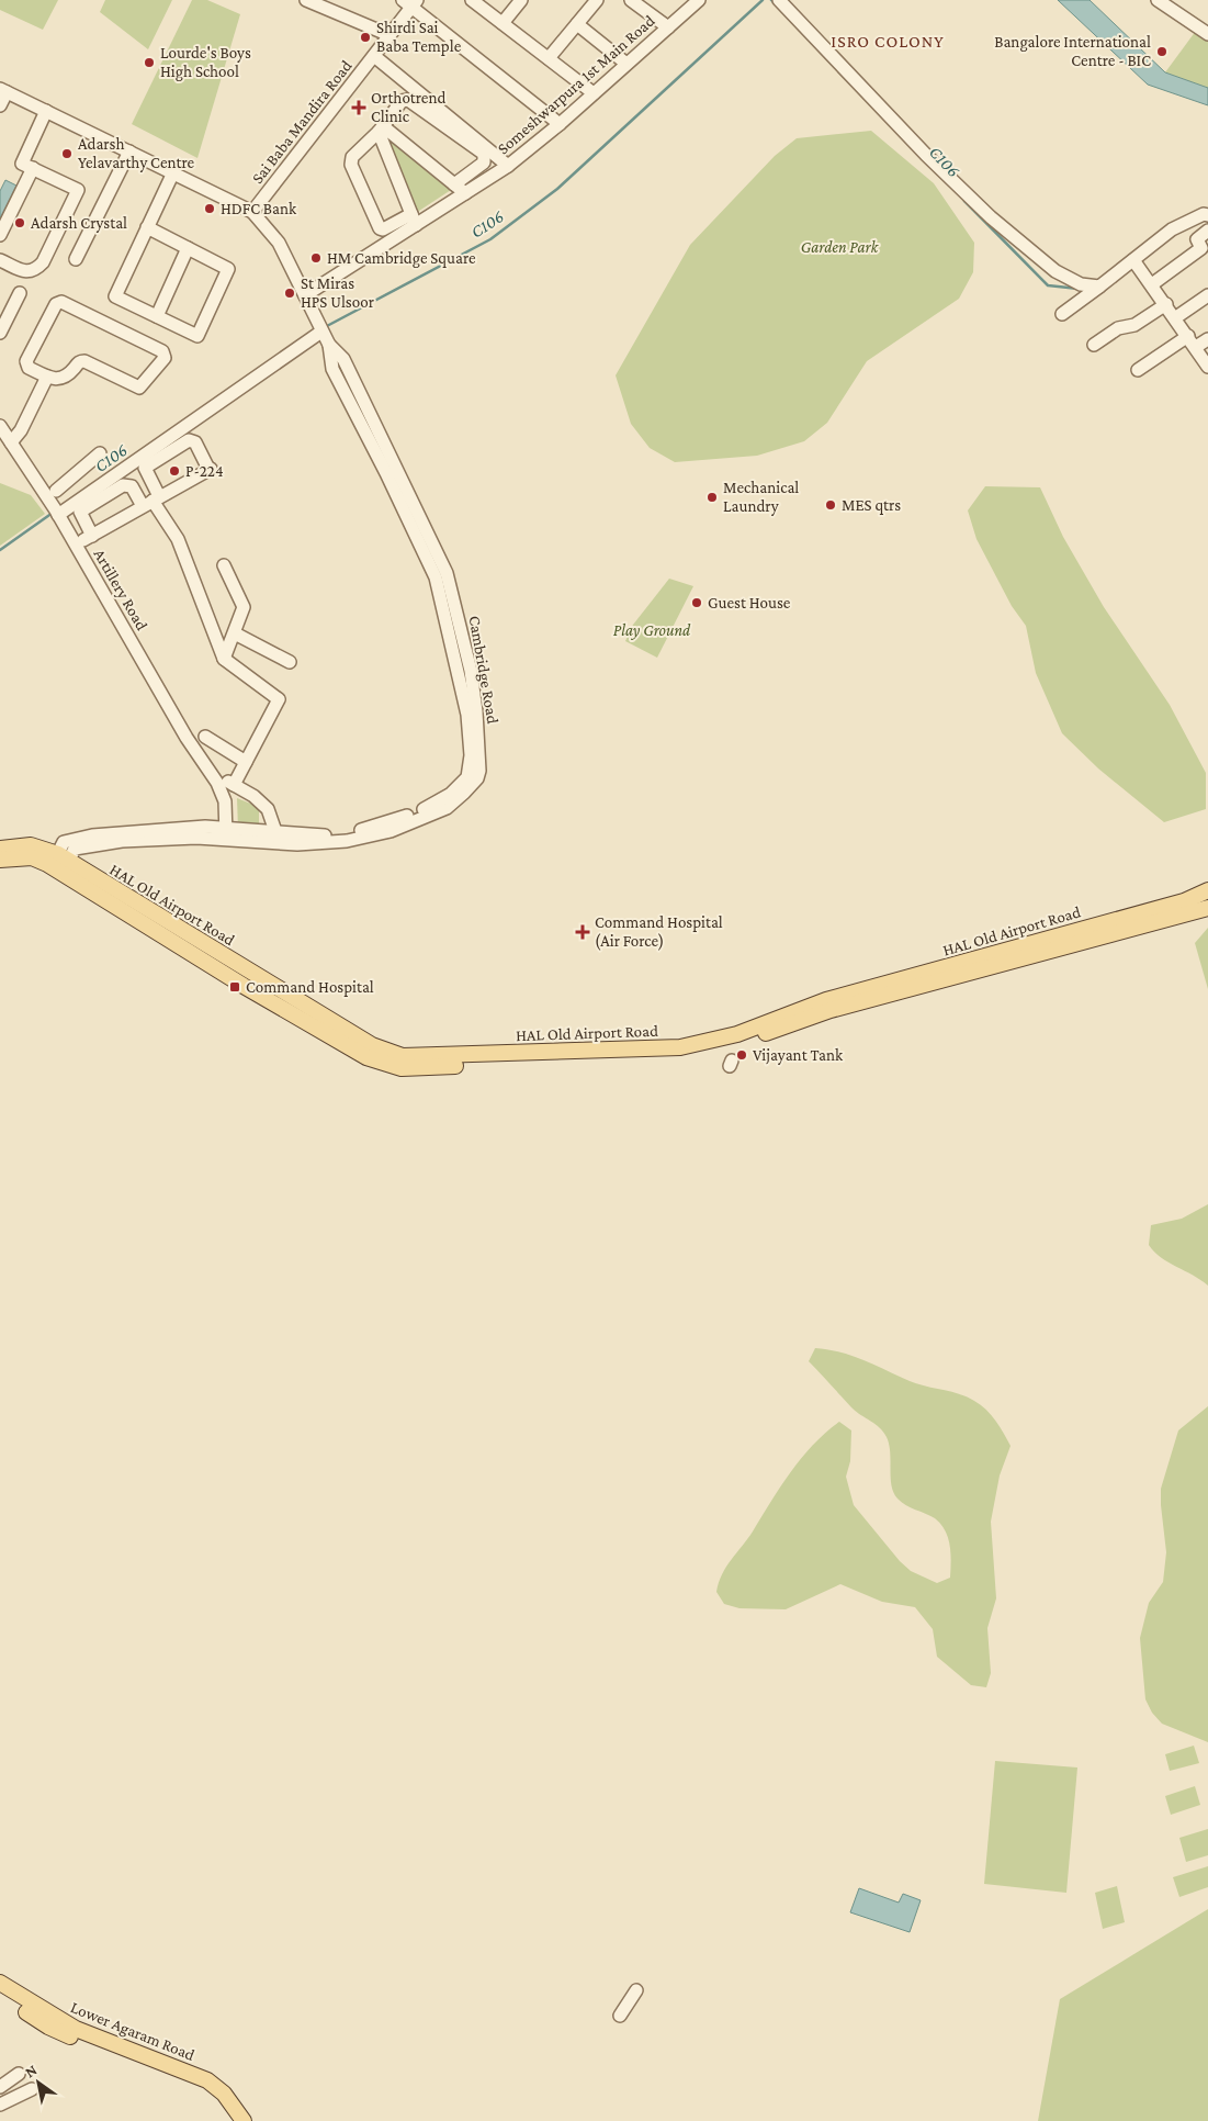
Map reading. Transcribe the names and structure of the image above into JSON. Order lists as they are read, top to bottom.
{
  "streets": {
    "main road": ["HAL Old Airport Road", "Lower Agaram Road"],
    "street": [
      "Someshwarpura 1st Main Road",
      "Sai Baba Mandira Road",
      "Artillery Road",
      "Cambridge Road"
    ]
  },
  "crossings": [
    ["Someshwarpura 1st Main Road", "Cambridge Road"],
    ["Sai Baba Mandira Road", "Cambridge Road"],
    ["Artillery Road", "Cambridge Road"],
    ["Cambridge Road", "HAL Old Airport Road"]
  ],
  "districts": ["ISRO COLONY"],
  "water": ["C106"],
  "parks": ["Garden Park", "Play Ground"],
  "places": {
    "other": [
      "Shirdi Sai Baba Temple",
      "Bangalore International Centre - BIC",
      "Lourde's Boys High School",
      "Adarsh Yelavarthy Centre",
      "HDFC Bank",
      "Adarsh Crystal",
      "HM Cambridge Square",
      "St Miras HPS Ulsoor",
      "P-224",
      "Mechanical Laundry",
      "MES qtrs",
      "Guest House",
      "Vijayant Tank"
    ],
    "health": ["Orthotrend Clinic", "Command Hospital (Air Force)"],
    "transit": ["Command Hospital"]
  },
  "north": "top left"
}
